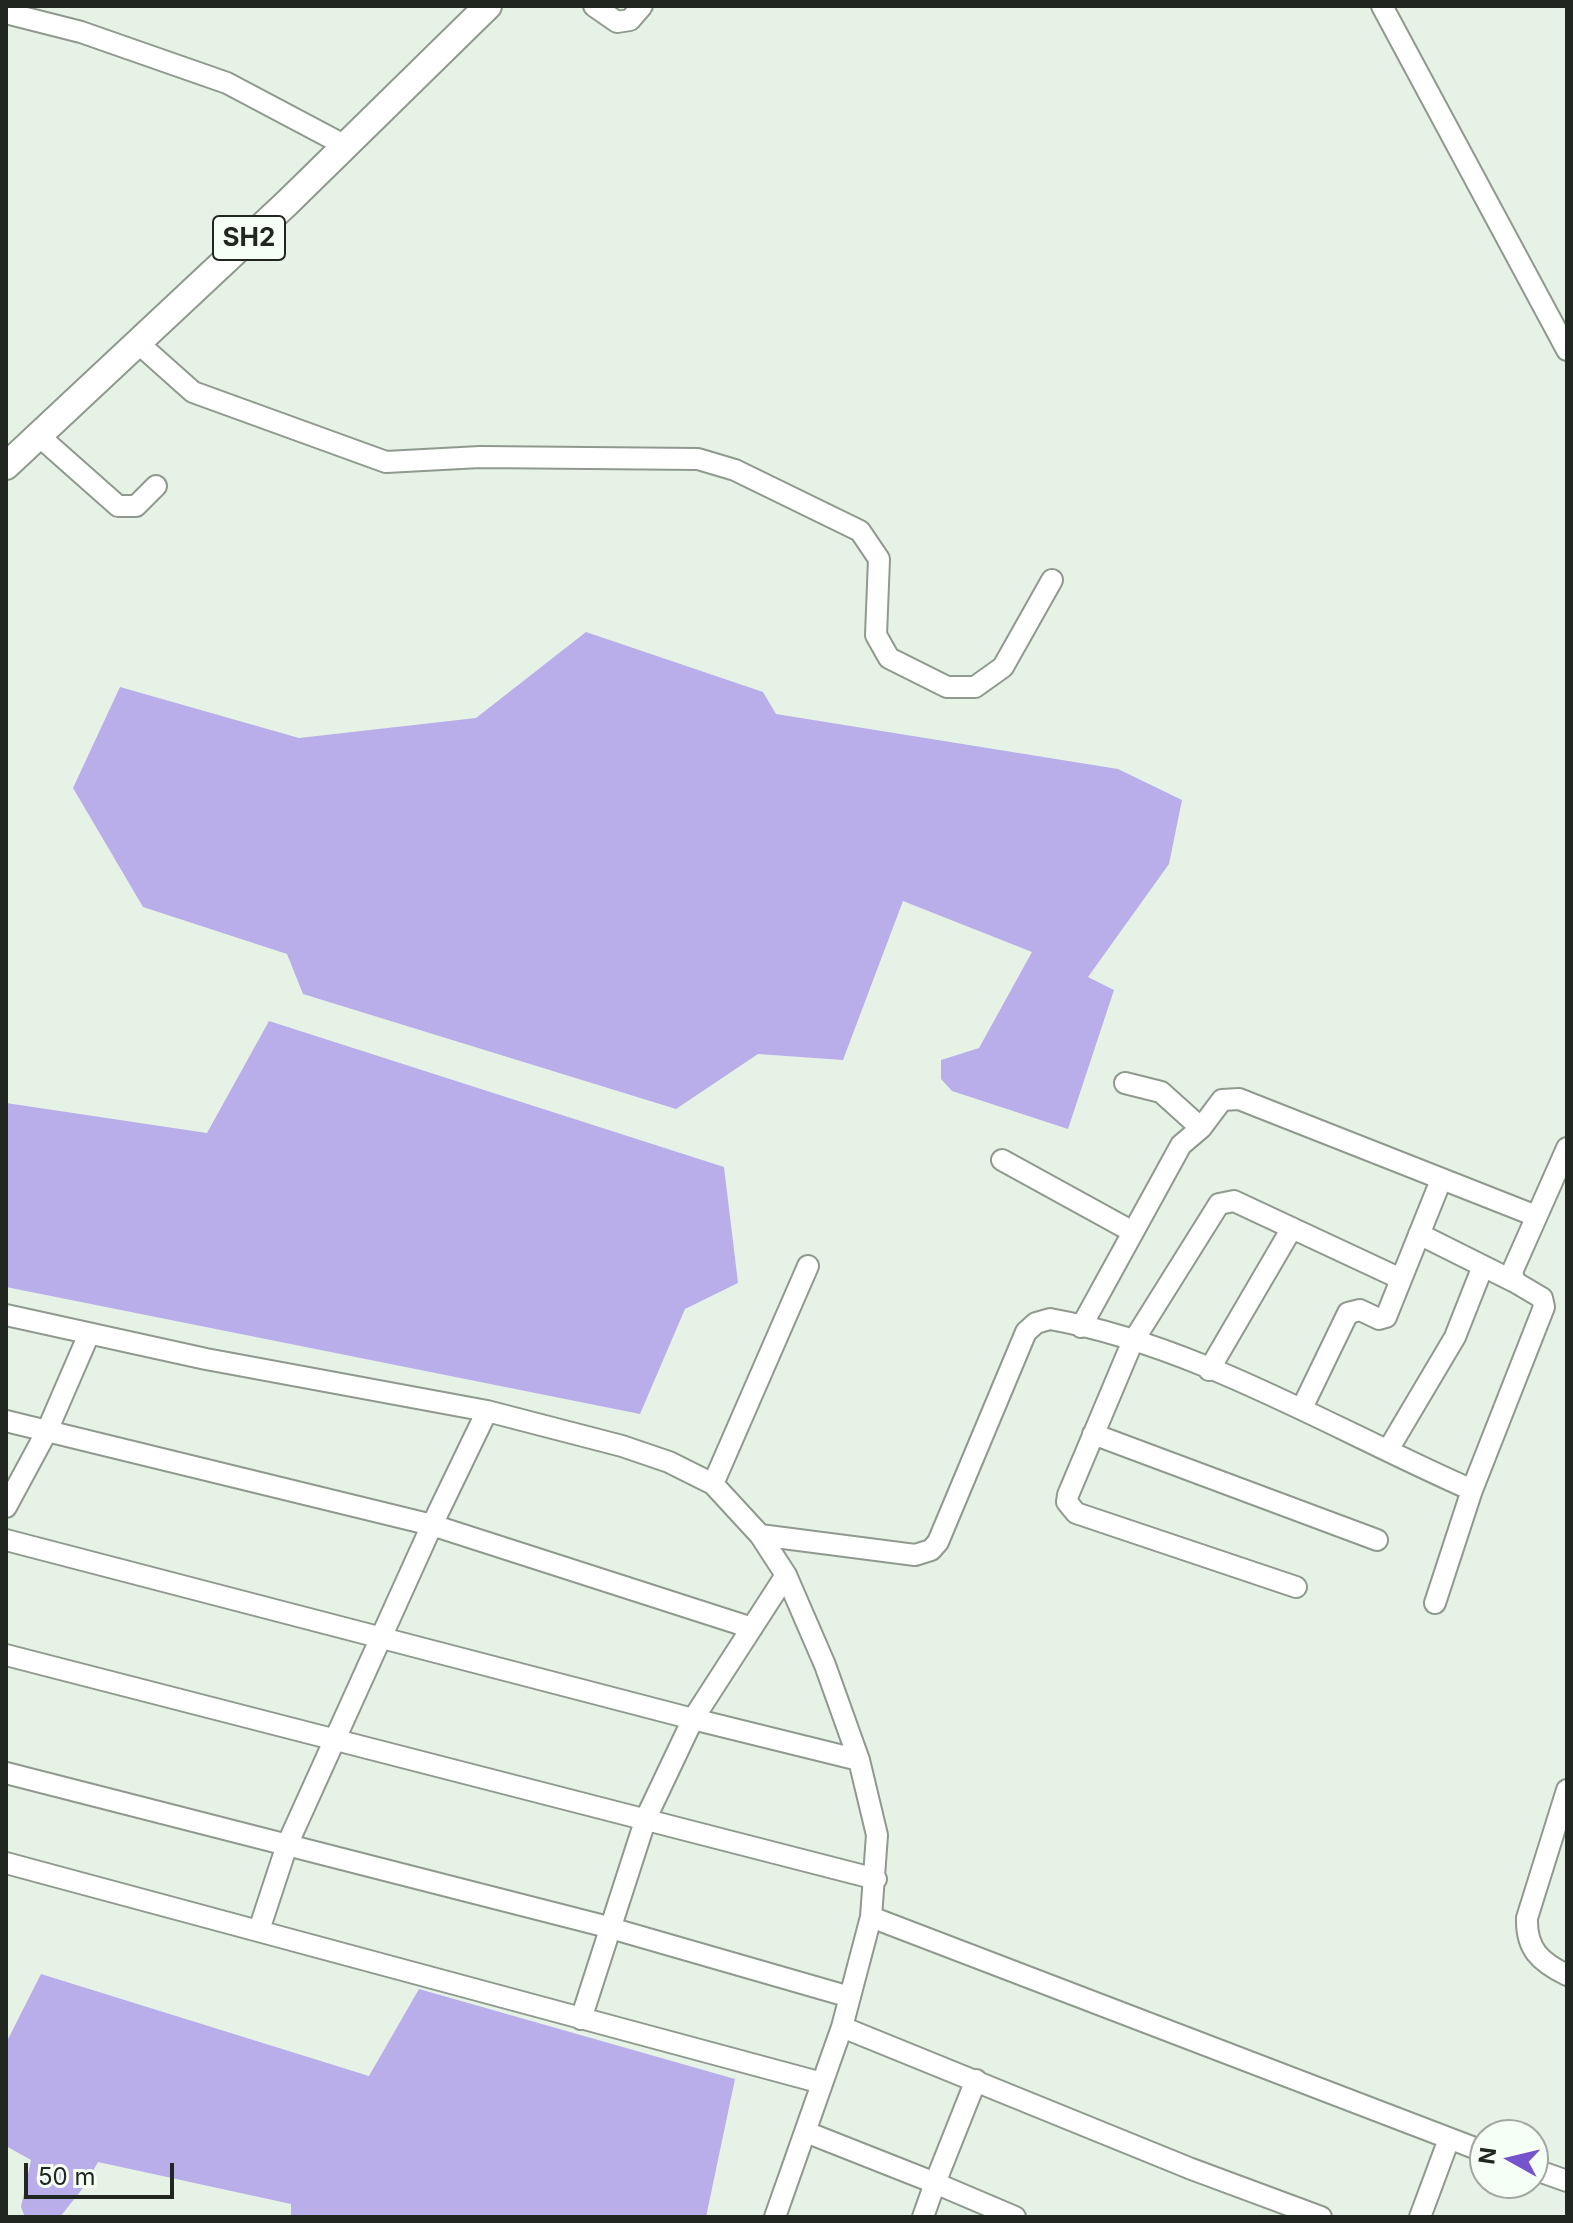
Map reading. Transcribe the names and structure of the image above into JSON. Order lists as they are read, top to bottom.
{
  "streets": {
    "main road": ["SH2"]
  },
  "scale_bar": "50 m",
  "north": "left"
}
